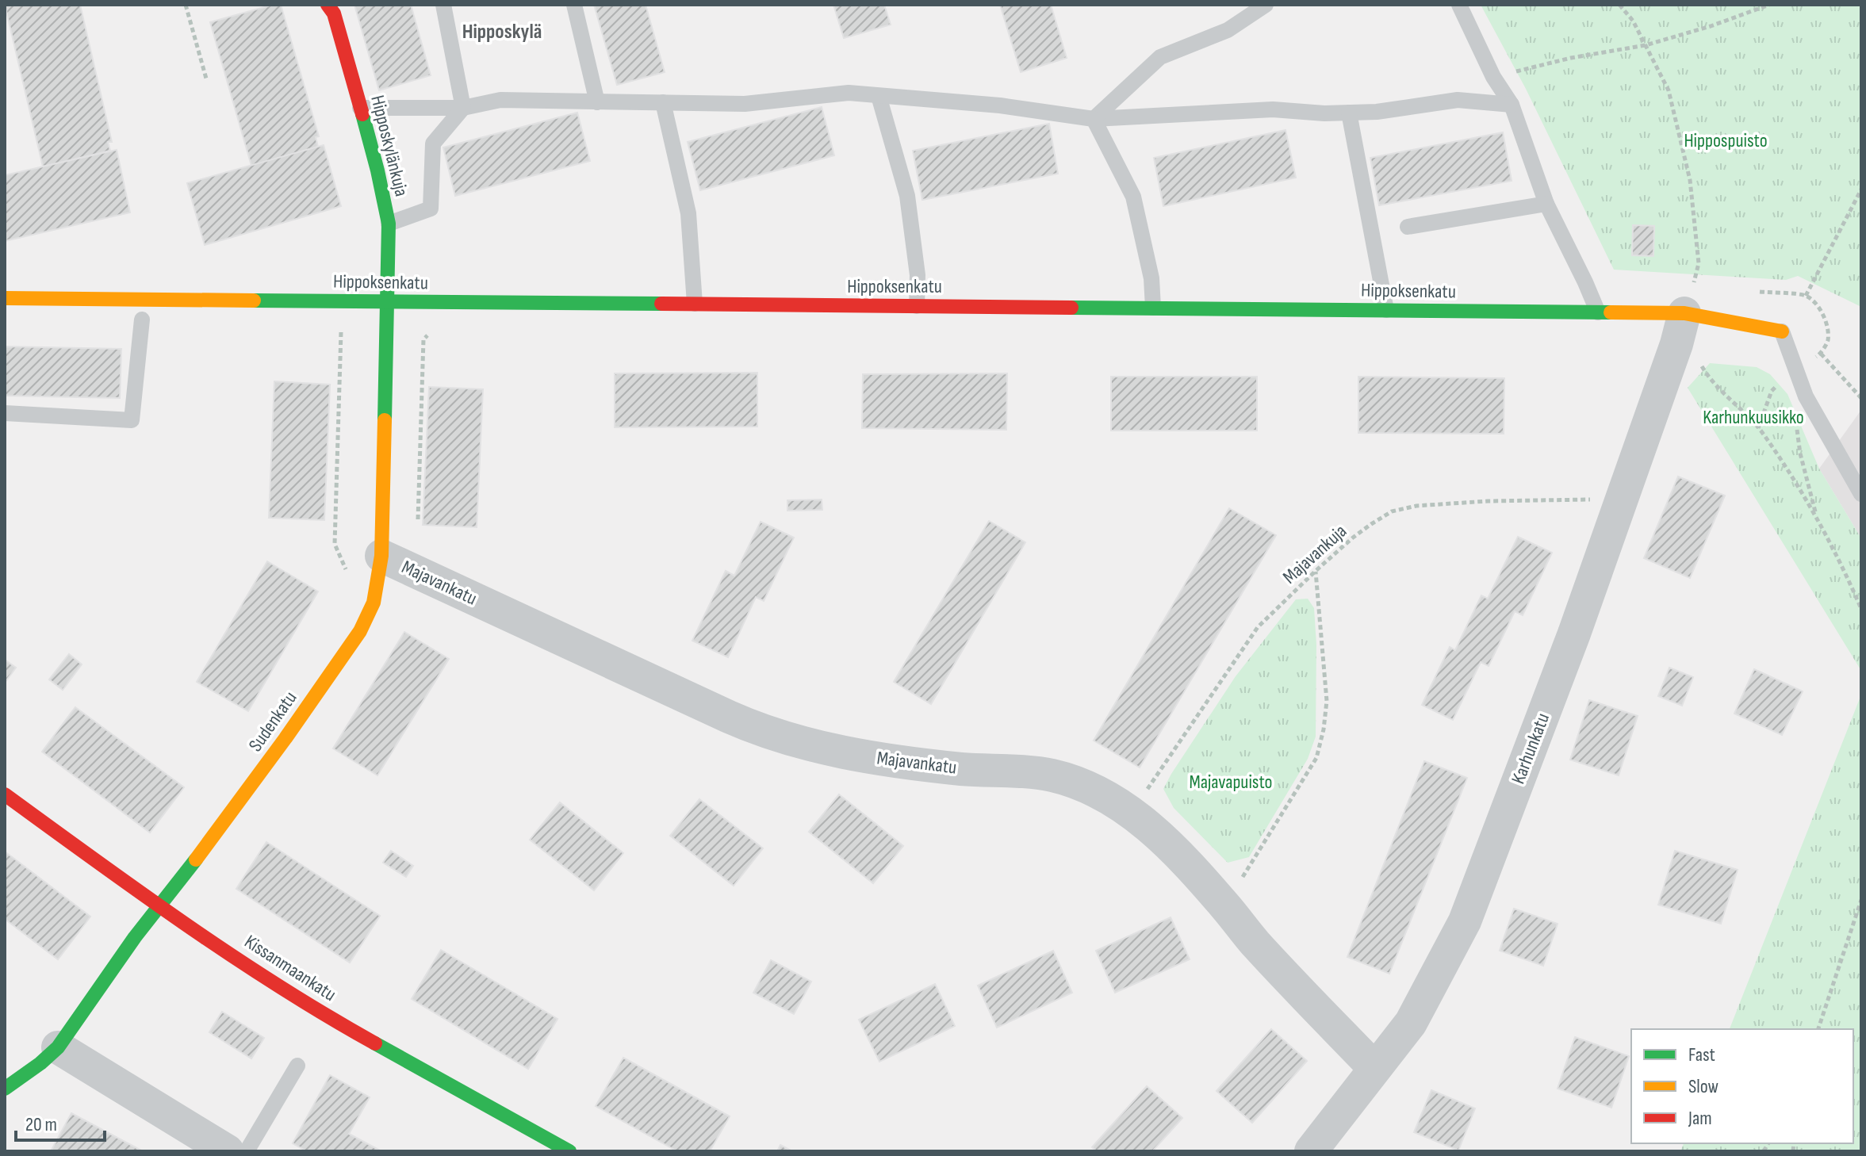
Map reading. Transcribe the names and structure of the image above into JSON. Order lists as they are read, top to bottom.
{
  "streets": {
    "street": [
      "Hipposkylänkuja",
      "Hippoksenkatu",
      "Majavankatu",
      "Sudenkatu",
      "Karhunkatu",
      "Kissanmaankatu"
    ],
    "path": ["Majavankuja"]
  },
  "crossings": [
    ["Hipposkylänkuja", "Hippoksenkatu"],
    ["Hipposkylänkuja", "Sudenkatu"],
    ["Hippoksenkatu", "Sudenkatu"],
    ["Hippoksenkatu", "Karhunkatu"],
    ["Majavankuja", "Majavankatu"],
    ["Majavankuja", "Karhunkatu"],
    ["Majavankatu", "Sudenkatu"],
    ["Majavankatu", "Karhunkatu"],
    ["Sudenkatu", "Kissanmaankatu"]
  ],
  "districts": ["Hipposkylä"],
  "parks": ["Hippospuisto", "Karhunkuusikko", "Majavapuisto"],
  "legend": ["Fast", "Slow", "Jam"],
  "scale_bar": "20 m"
}
